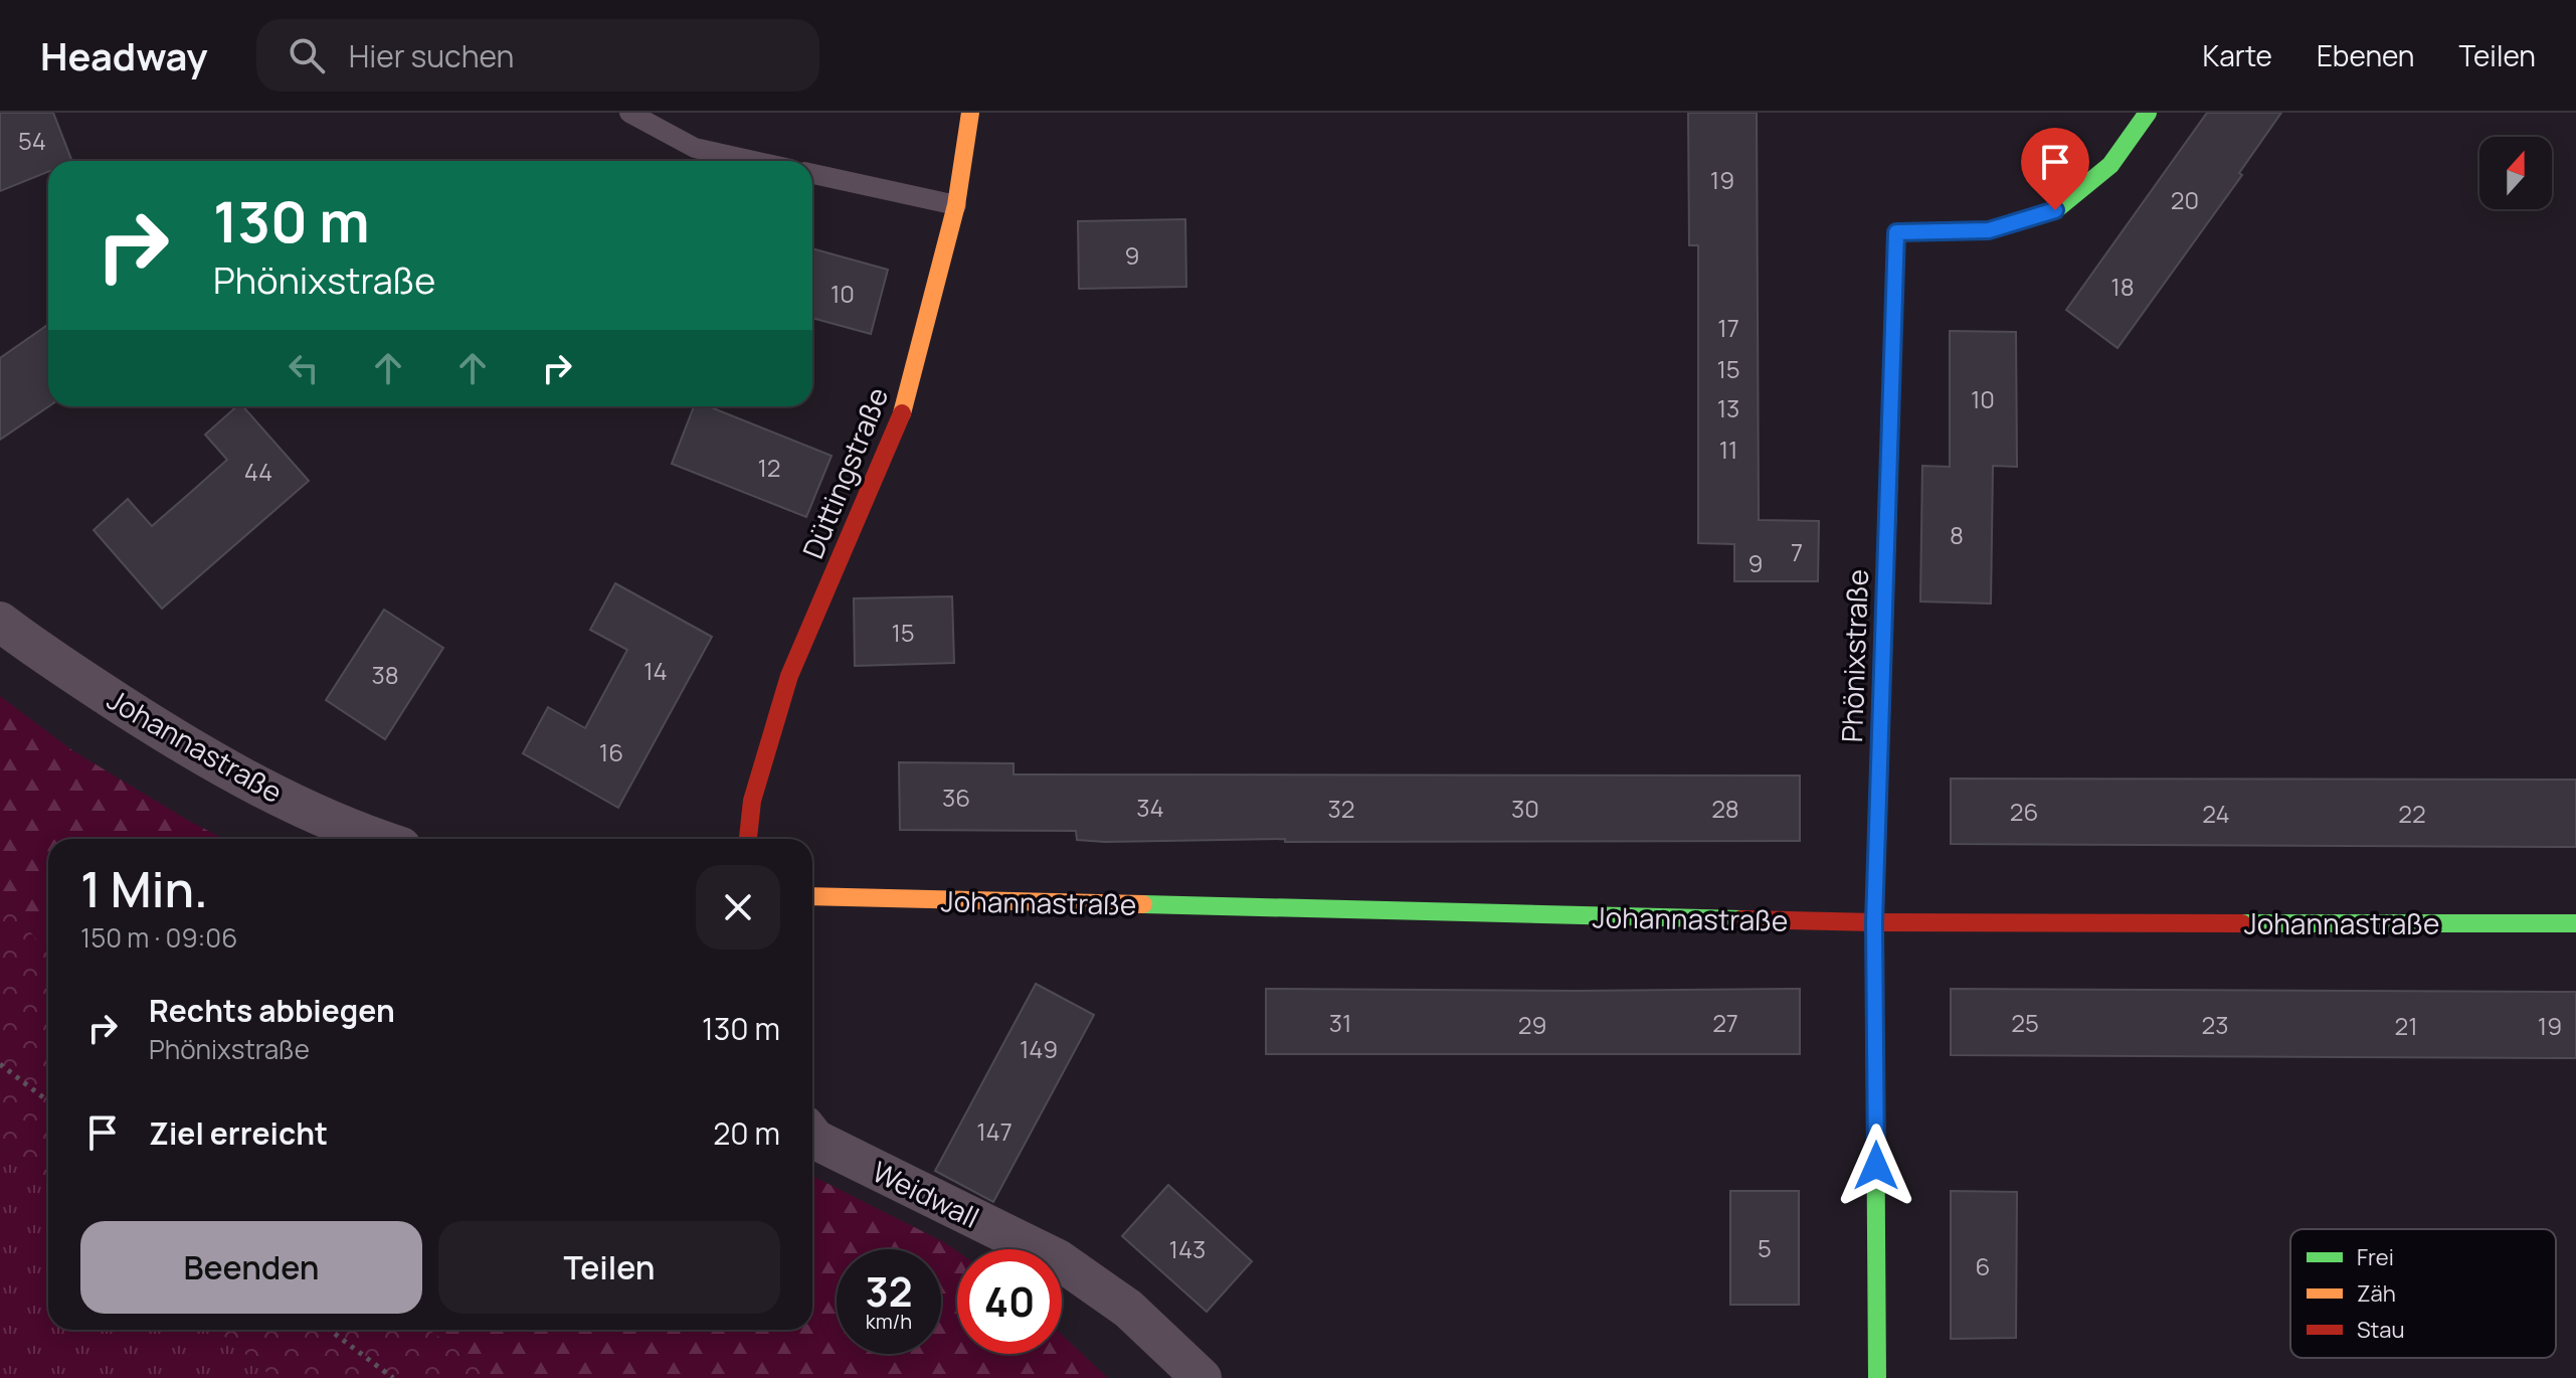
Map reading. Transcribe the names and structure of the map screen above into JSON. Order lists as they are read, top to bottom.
{
  "streets": {
    "street": [
      "Düttingstraße",
      "Phönixstraße",
      "Johannastraße",
      "Weidwall"
    ]
  },
  "crossings": [
    ["Phönixstraße", "Johannastraße"]
  ],
  "house_numbers": [
    "54",
    "19",
    "20",
    "9",
    "18",
    "10",
    "17",
    "15",
    "10",
    "13",
    "11",
    "12",
    "44",
    "8",
    "7",
    "9",
    "15",
    "14",
    "38",
    "16",
    "36",
    "34",
    "32",
    "30",
    "28",
    "26",
    "24",
    "22",
    "31",
    "27",
    "25",
    "29",
    "23",
    "21",
    "19",
    "149",
    "147",
    "5",
    "143",
    "6"
  ],
  "legend": ["Frei", "Zäh", "Stau"],
  "north": "top",
  "page": {
    "header": "Headway",
    "search": "Hier suchen",
    "nav": ["Karte", "Ebenen", "Teilen"],
    "turn": ["130 m", "Phönixstraße"],
    "heading": ["1 Min.", "150 m · 09:06"],
    "list": [
      {
        "name": "Rechts abbiegen",
        "note": "Phönixstraße",
        "value": "130 m"
      },
      {
        "name": "Ziel erreicht",
        "value": "20 m"
      }
    ],
    "buttons": ["Beenden", "Teilen"],
    "speed": "32 km/h",
    "limit": "40"
  }
}
